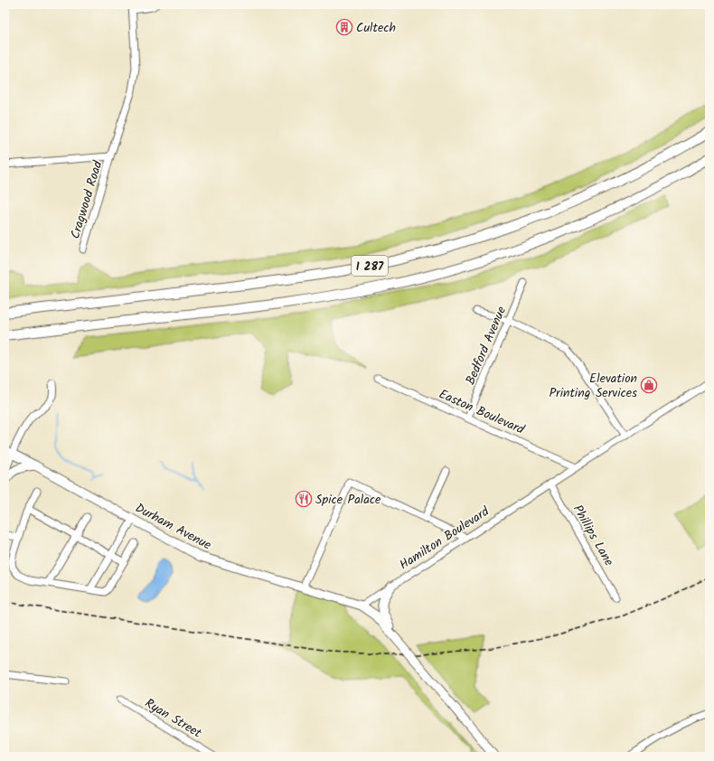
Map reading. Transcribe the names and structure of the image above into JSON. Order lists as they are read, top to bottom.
{
  "streets": {
    "highway": ["I 287"],
    "main road": ["Durham Avenue"],
    "street": [
      "Cragwood Road",
      "Bedford Avenue",
      "Easton Boulevard",
      "Phillips Lane",
      "Hamilton Boulevard",
      "Ryan Street"
    ]
  },
  "crossings": [
    ["Bedford Avenue", "Easton Boulevard"],
    ["Easton Boulevard", "Hamilton Boulevard"],
    ["Durham Avenue", "Hamilton Boulevard"],
    ["Phillips Lane", "Hamilton Boulevard"]
  ],
  "places": {
    "building": ["Cultech"],
    "shop": ["Elevation Printing Services"],
    "restaurant": ["Spice Palace"]
  }
}
